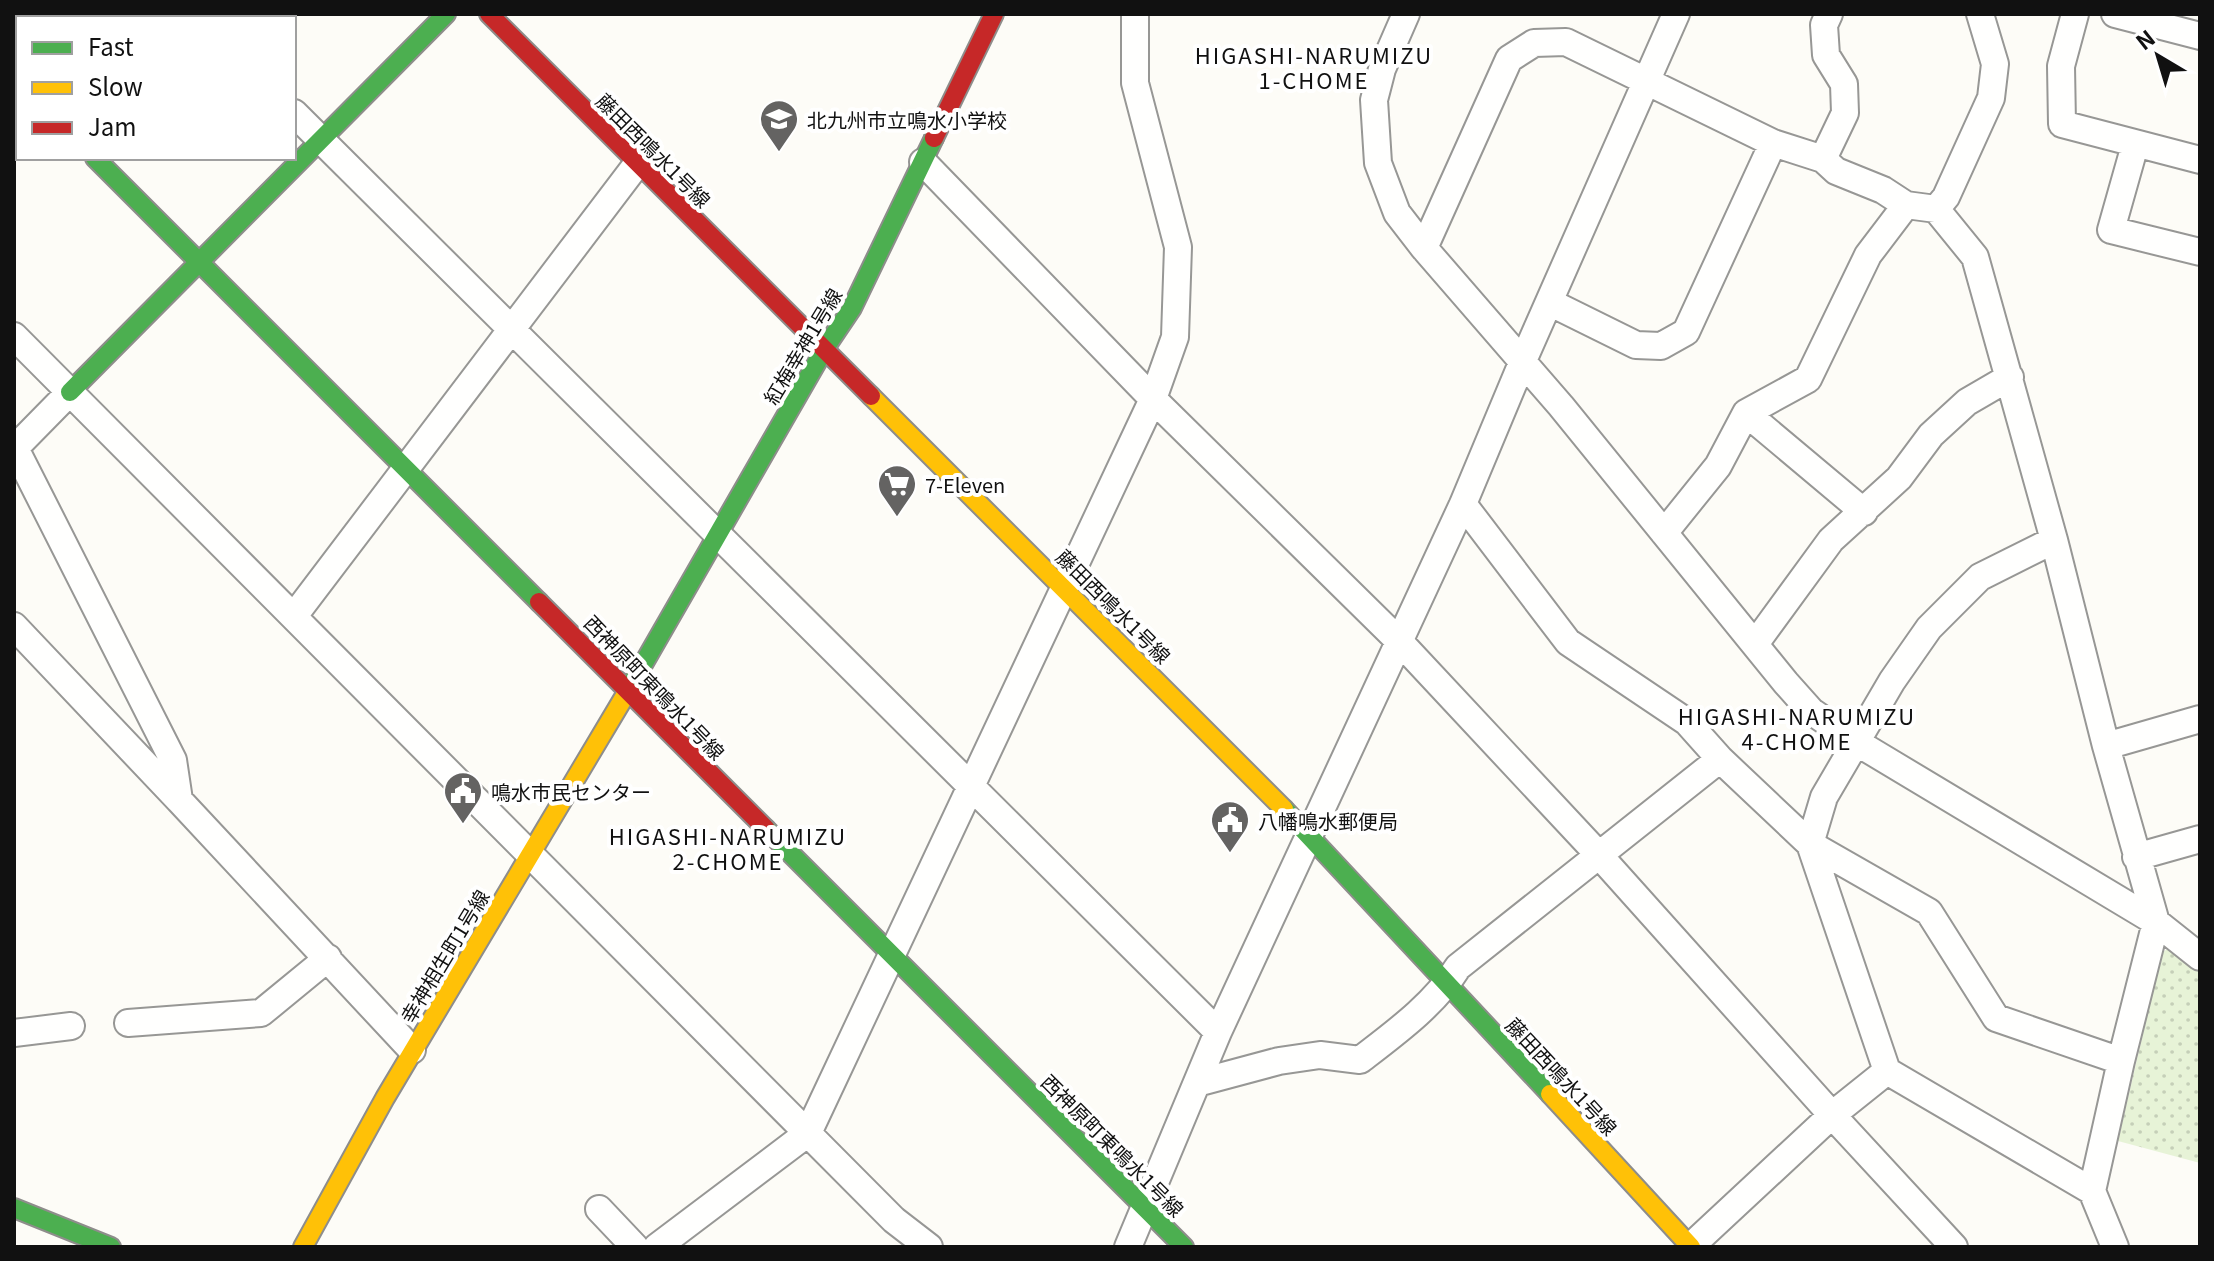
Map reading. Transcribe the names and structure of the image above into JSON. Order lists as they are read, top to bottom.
{
  "streets": {
    "street": [
      "藤田西鳴水1号線",
      "紅梅幸神1号線",
      "西神原町東鳴水1号線",
      "幸神相生町1号線"
    ]
  },
  "crossings": [
    ["藤田西鳴水1号線", "紅梅幸神1号線"],
    ["紅梅幸神1号線", "西神原町東鳴水1号線"],
    ["紅梅幸神1号線", "幸神相生町1号線"],
    ["西神原町東鳴水1号線", "幸神相生町1号線"]
  ],
  "districts": ["HIGASHI-NARUMIZU 1-CHOME", "HIGASHI-NARUMIZU 4-CHOME", "HIGASHI-NARUMIZU 2-CHOME"],
  "places": {
    "school or university": ["北九州市立鳴水小学校"],
    "supermarket": ["7-Eleven"],
    "public building": ["鳴水市民センター", "八幡鳴水郵便局"]
  },
  "legend": ["Fast", "Slow", "Jam"],
  "north": "top left"
}
